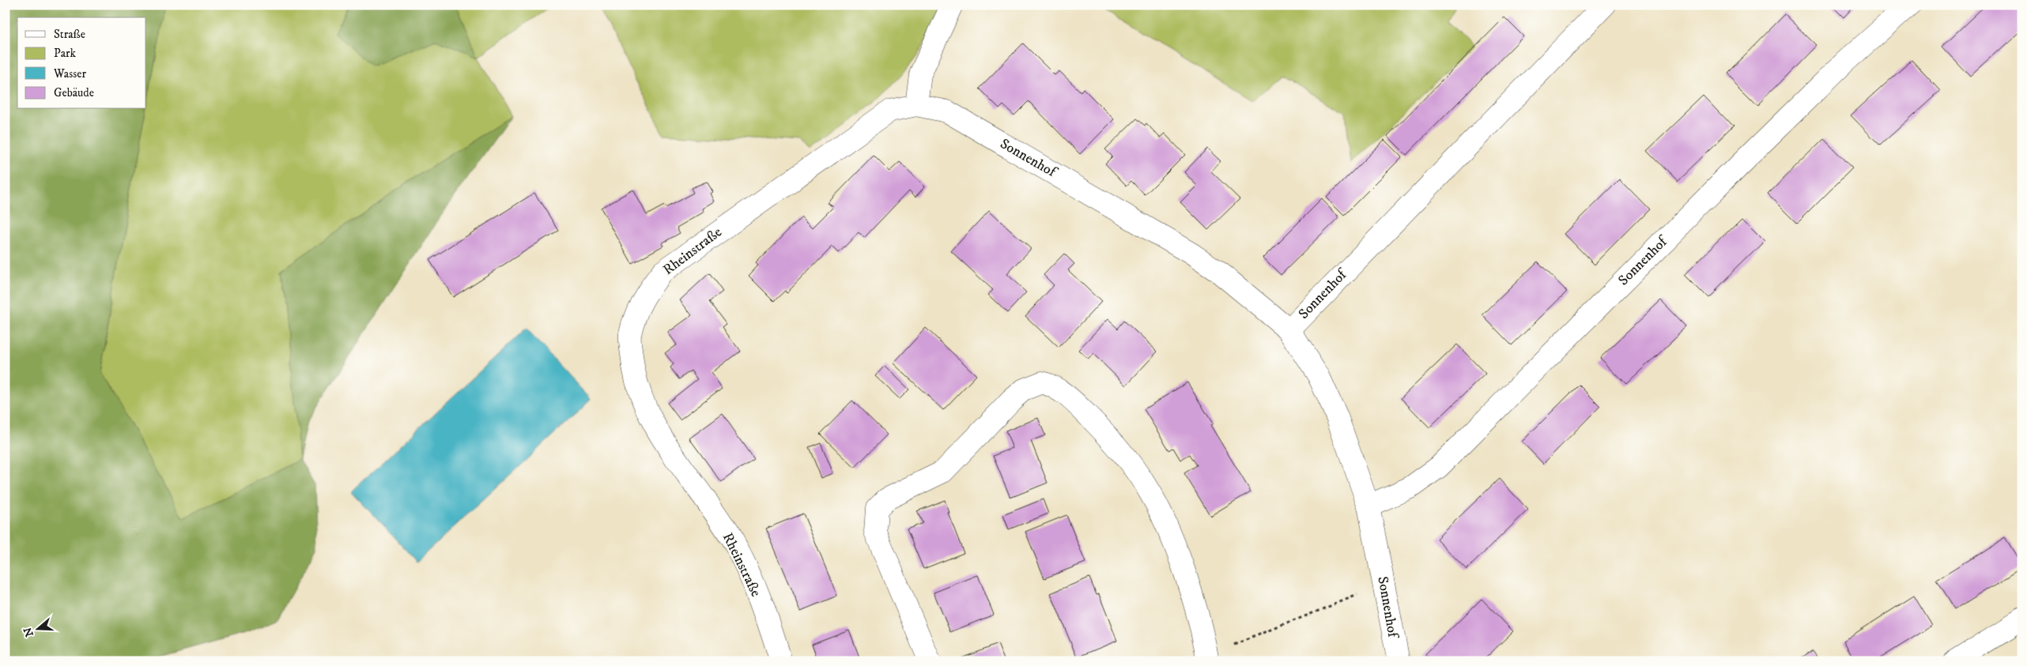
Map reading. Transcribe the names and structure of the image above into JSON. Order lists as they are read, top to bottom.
{
  "streets": {
    "street": ["Sonnenhof", "Rheinstraße"]
  },
  "crossings": [
    ["Sonnenhof", "Rheinstraße"]
  ],
  "legend": [
    "Straße",
    "Park",
    "Wasser",
    "Gebäude"
  ],
  "north": "left"
}
